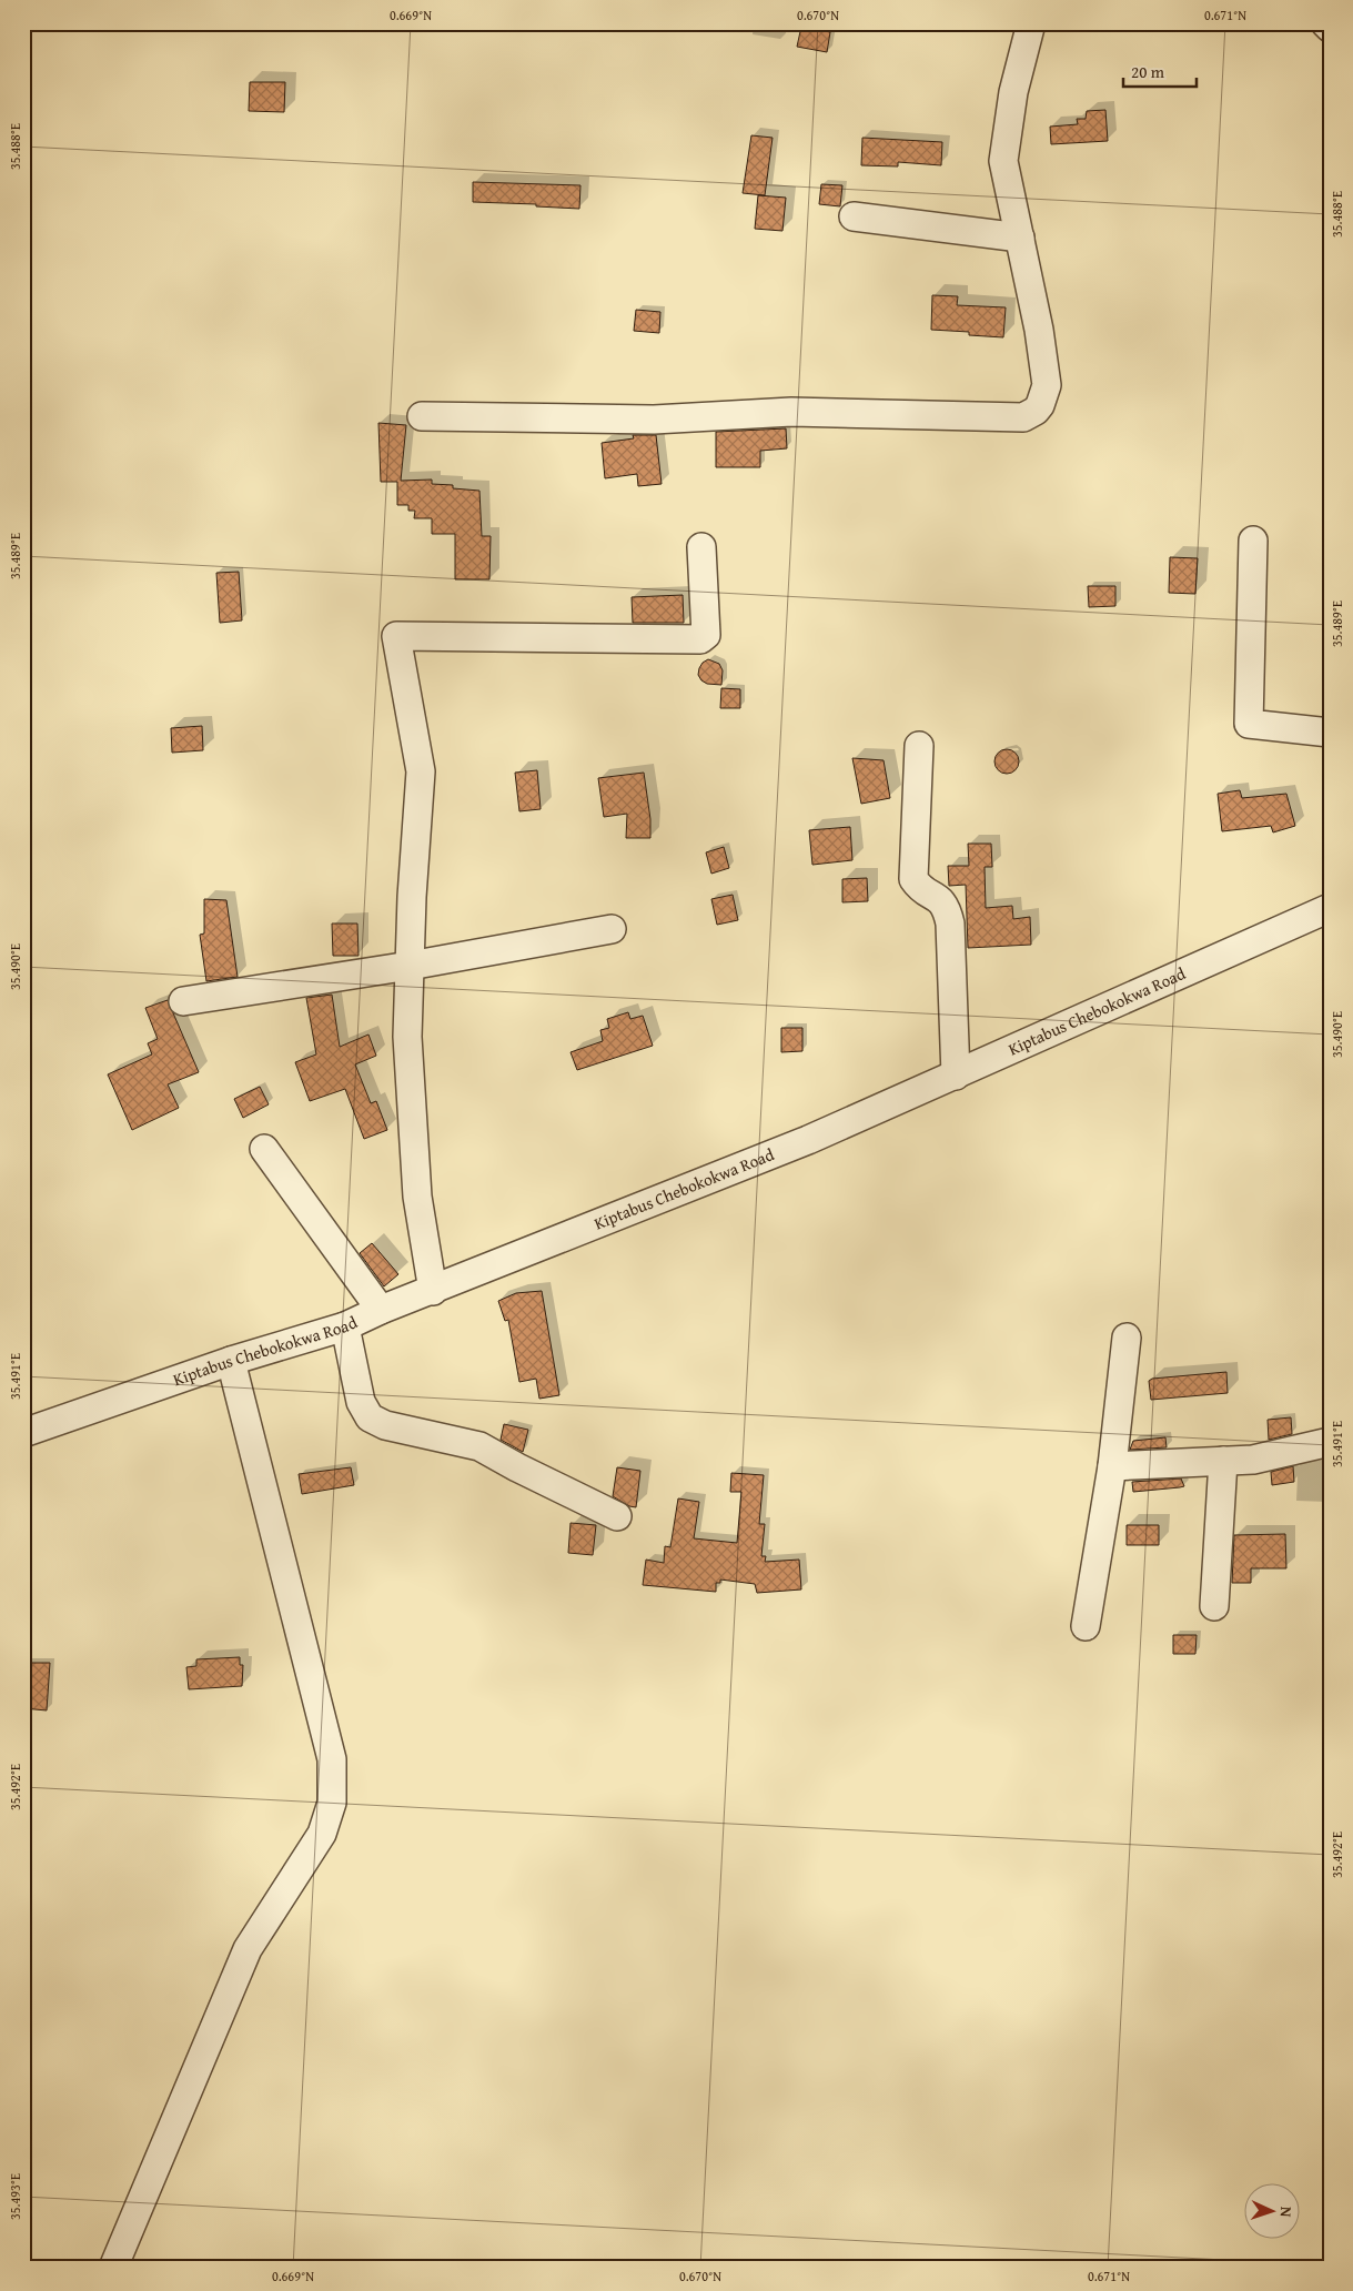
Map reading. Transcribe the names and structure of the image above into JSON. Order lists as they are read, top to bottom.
{
  "streets": {
    "street": ["Kiptabus Chebokokwa Road"]
  },
  "scale_bar": "20 m",
  "north": "right",
  "coordinates": [
    "0.669°N",
    "0.670°N",
    "0.671°N",
    "35.488°E",
    "35.489°E",
    "35.490°E",
    "35.491°E",
    "35.492°E",
    "35.493°E"
  ]
}
